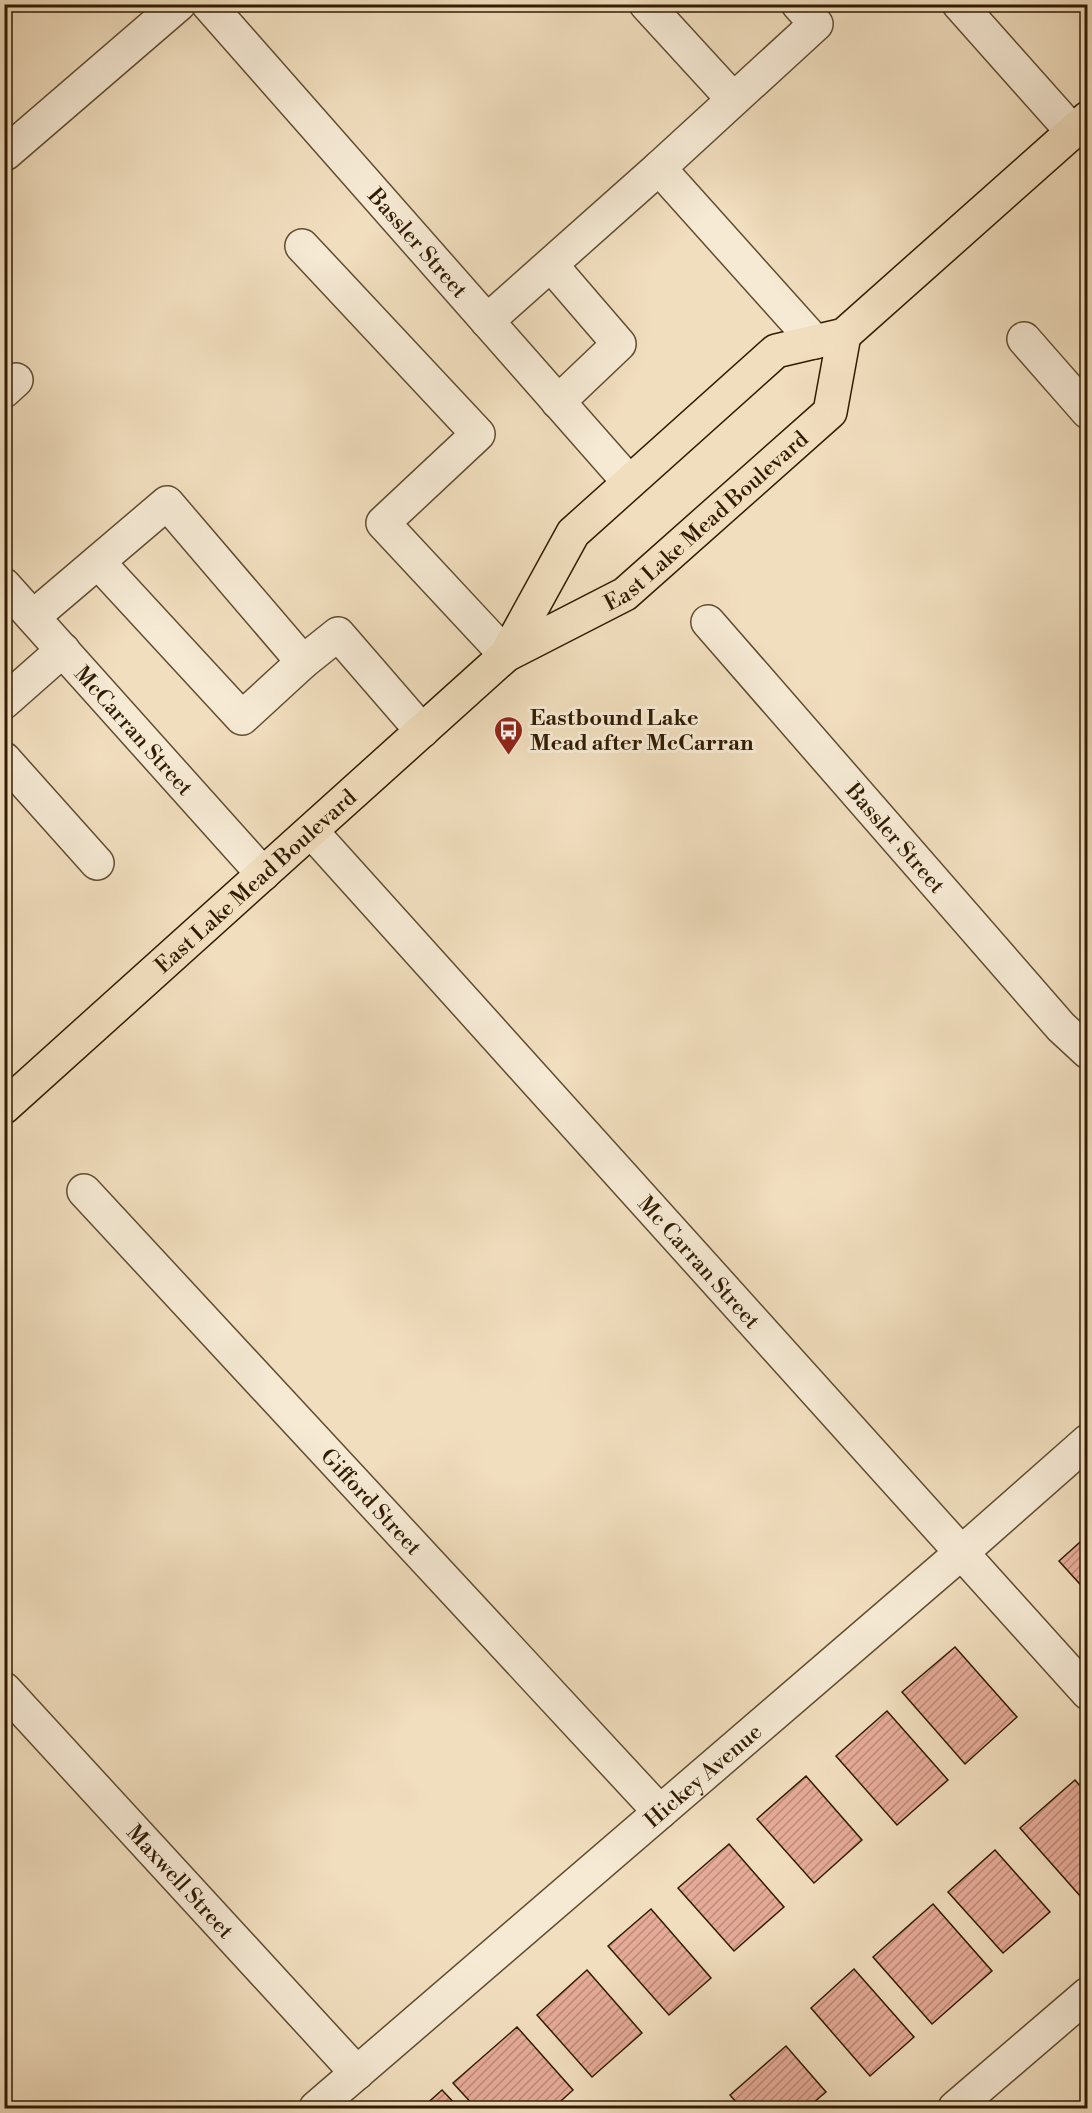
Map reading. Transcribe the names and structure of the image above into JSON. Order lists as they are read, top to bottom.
{
  "streets": {
    "main road": ["East Lake Mead Boulevard"],
    "street": [
      "Bassler Street",
      "McCarran Street",
      "Mc Carran Street",
      "Gifford Street",
      "Hickey Avenue",
      "Maxwell Street"
    ]
  },
  "crossings": [
    ["Bassler Street", "East Lake Mead Boulevard"],
    ["East Lake Mead Boulevard", "McCarran Street"],
    ["East Lake Mead Boulevard", "Mc Carran Street"],
    ["Mc Carran Street", "Hickey Avenue"],
    ["Gifford Street", "Hickey Avenue"],
    ["Hickey Avenue", "Maxwell Street"]
  ],
  "places": {
    "bus stop": ["Eastbound Lake Mead after McCarran"]
  }
}
